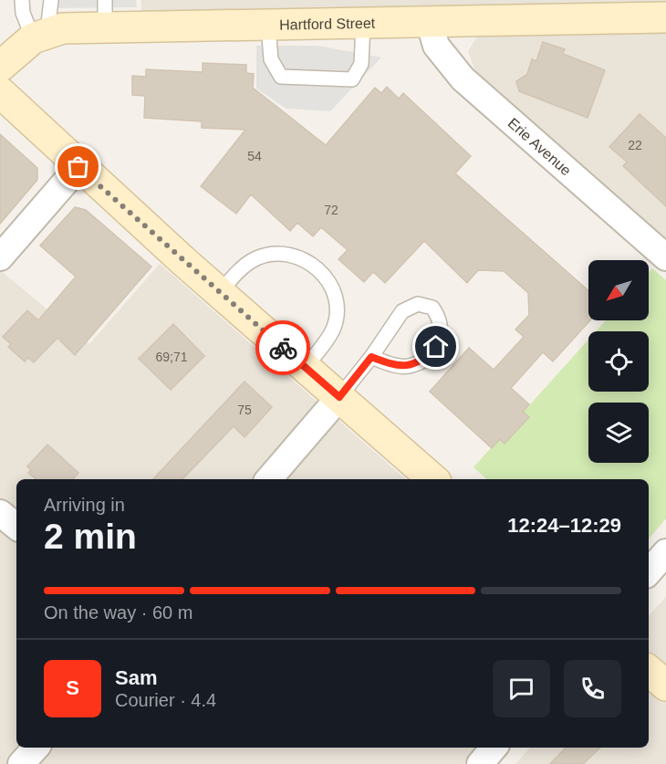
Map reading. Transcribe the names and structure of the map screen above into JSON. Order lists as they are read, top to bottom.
{
  "streets": {
    "street": ["Hartford Street", "Erie Avenue"]
  },
  "crossings": [
    ["Hartford Street", "Erie Avenue"]
  ],
  "house_numbers": [
    "22",
    "54",
    "72",
    "69;71",
    "75"
  ],
  "north": "bottom left",
  "page": {
    "heading": ["2 min", "Arriving in", "12:24–12:29"],
    "panel": ["Sam", "Courier · 4.4"],
    "bar": "On the way · 60 m",
    "round": "S"
  }
}
